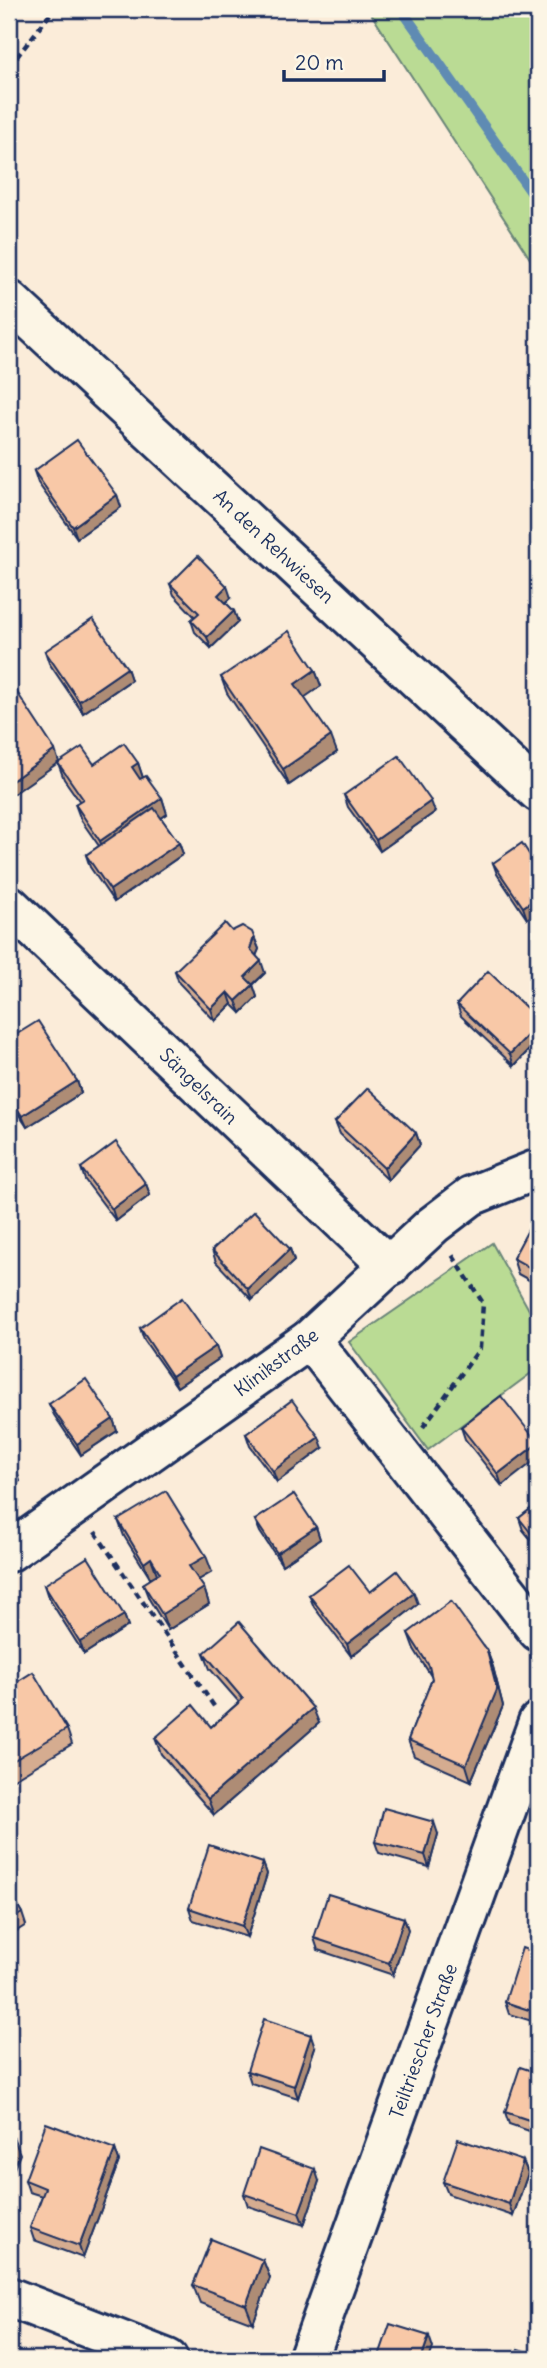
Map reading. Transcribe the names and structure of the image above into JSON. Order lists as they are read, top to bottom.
{
  "streets": {
    "street": [
      "An den Rehwiesen",
      "Sängelsrain",
      "Klinikstraße",
      "Teiltriescher Straße"
    ]
  },
  "crossings": [
    ["Sängelsrain", "Klinikstraße"]
  ],
  "scale_bar": "20 m"
}
